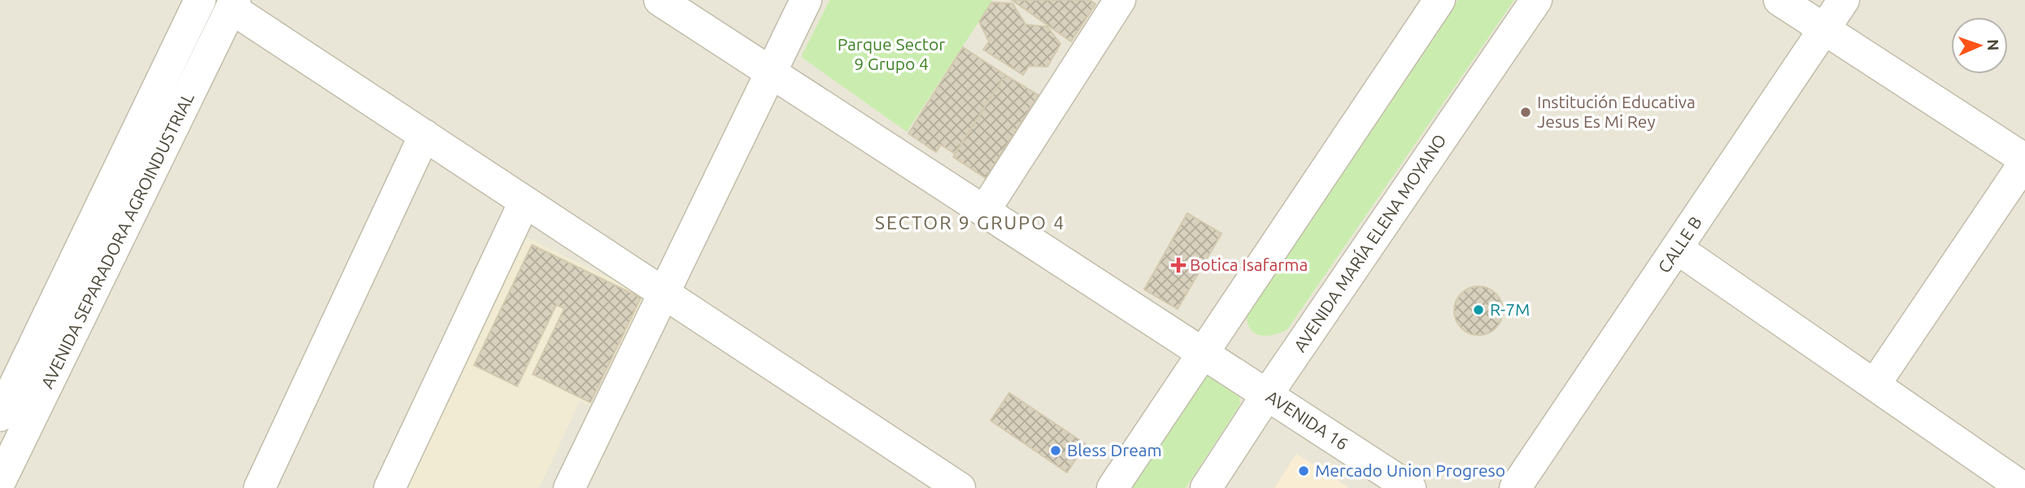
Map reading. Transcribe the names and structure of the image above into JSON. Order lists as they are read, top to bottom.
{
  "streets": {
    "street": [
      "AVENIDA SEPARADORA AGROINDUSTRIAL",
      "AVENIDA MARÍA ELENA MOYANO",
      "CALLE B",
      "AVENIDA 16"
    ]
  },
  "crossings": [
    ["AVENIDA MARÍA ELENA MOYANO", "AVENIDA 16"]
  ],
  "districts": ["SECTOR 9 GRUPO 4"],
  "parks": ["Parque Sector 9 Grupo 4"],
  "places": {
    "other": [
      "Institución Educativa Jesus Es Mi Rey",
      "R-7M",
      "Bless Dream",
      "Mercado Union Progreso"
    ],
    "health": ["Botica Isafarma"]
  },
  "north": "right"
}
